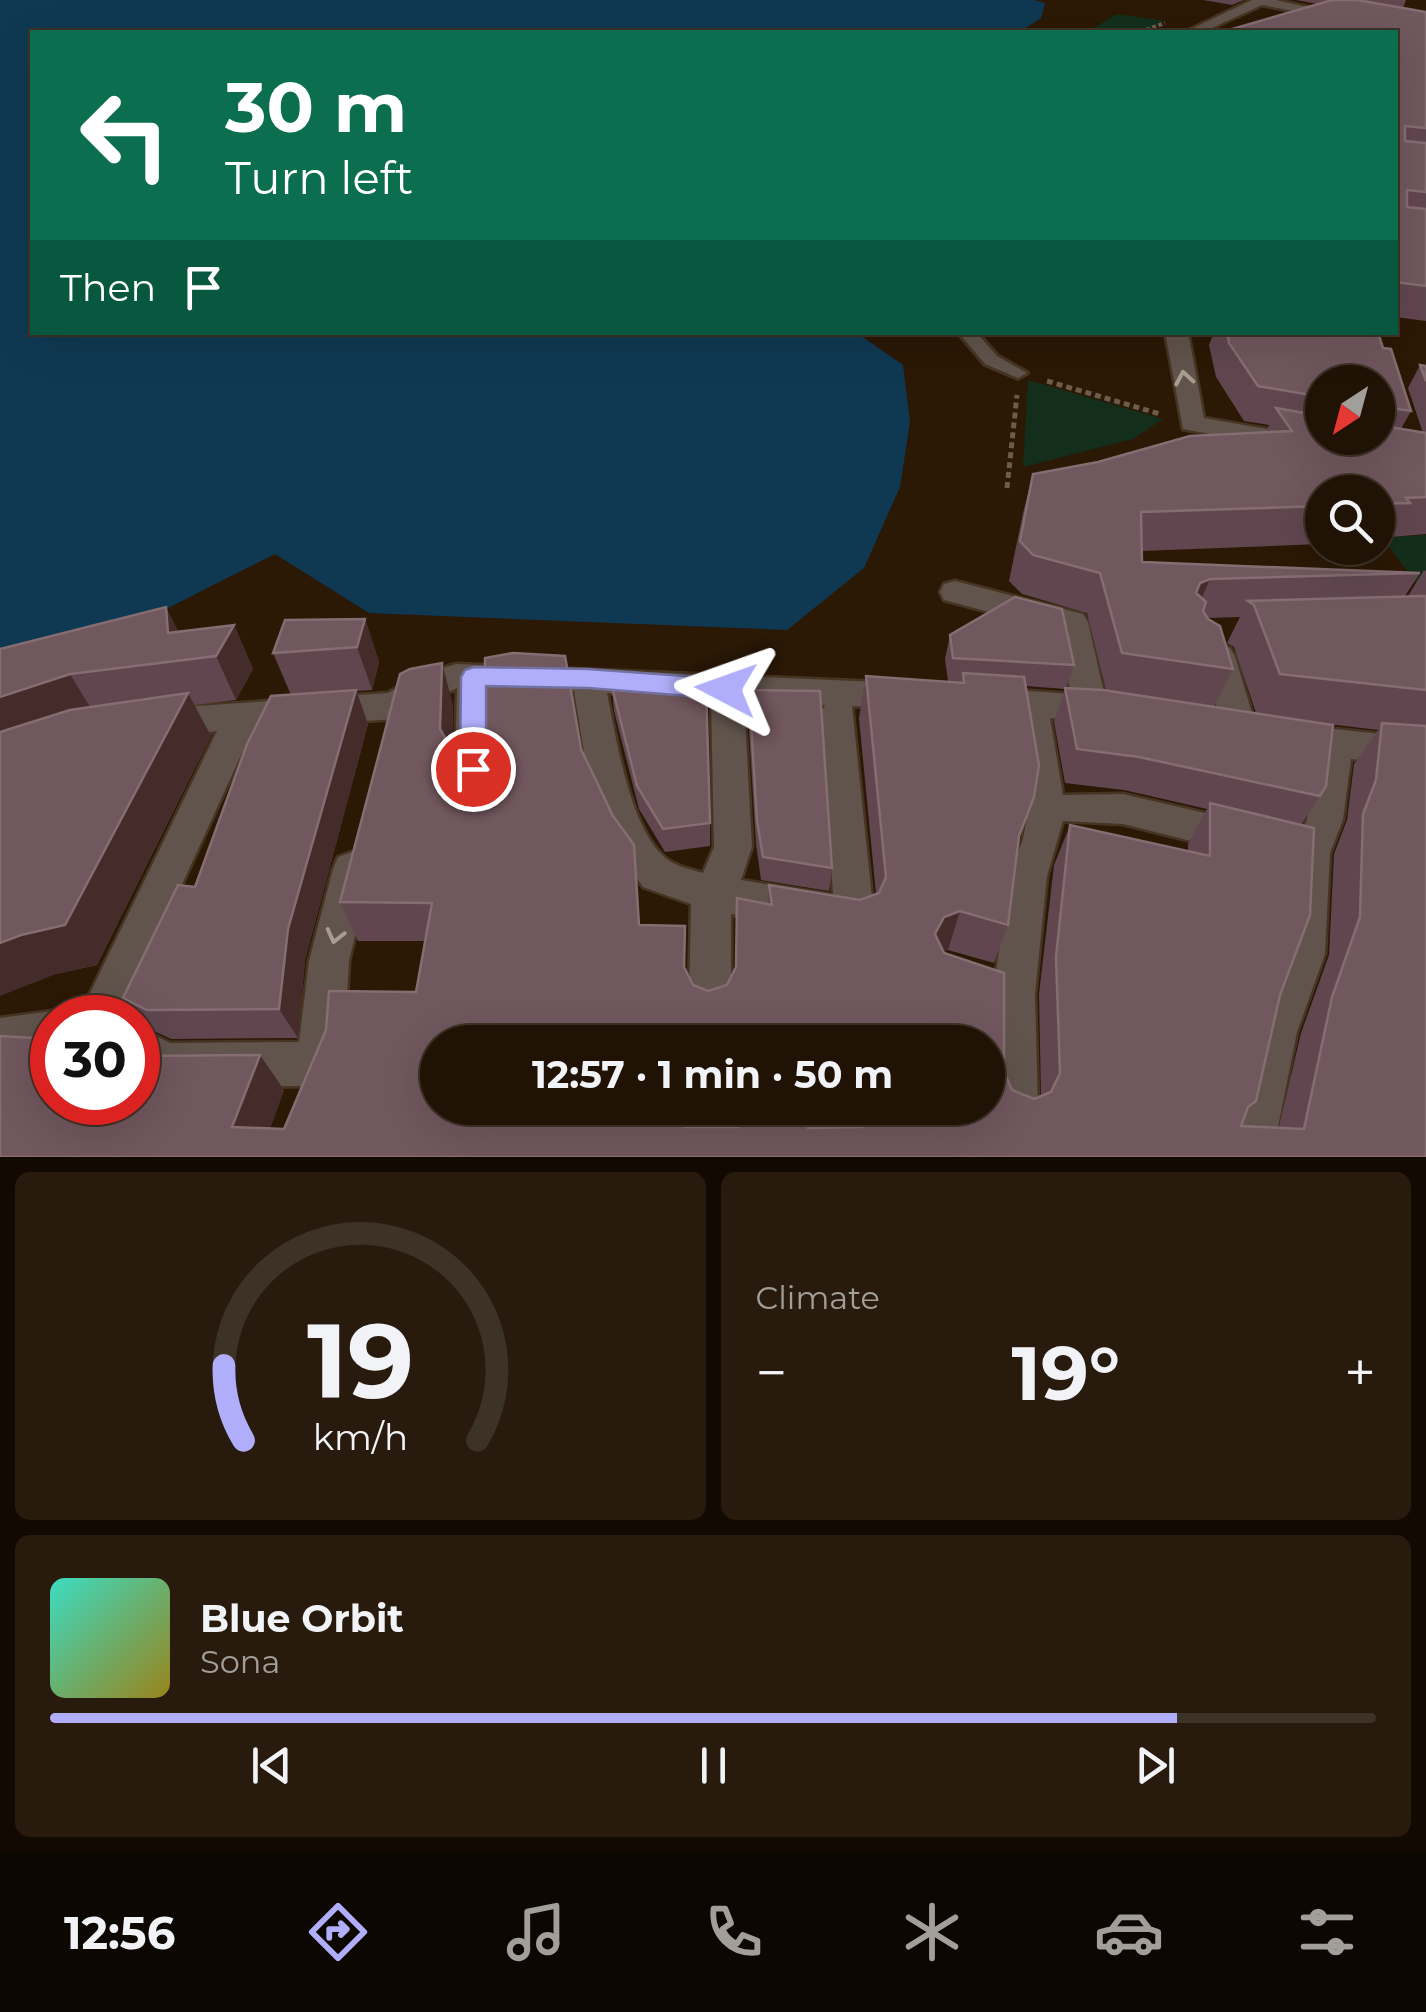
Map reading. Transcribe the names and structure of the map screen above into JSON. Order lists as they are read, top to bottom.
{
  "north": "bottom left",
  "page": {
    "turn": ["30 m", "Turn left"],
    "then": "Then",
    "limit": "30",
    "trip": "12:57 · 1 min · 50 m",
    "tile": "Climate",
    "heat": ["−", "19°", "+"],
    "song": ["Blue Orbit", "Sona"],
    "tabs": "12:56",
    "gauge": ["19", "km/h"]
  }
}
